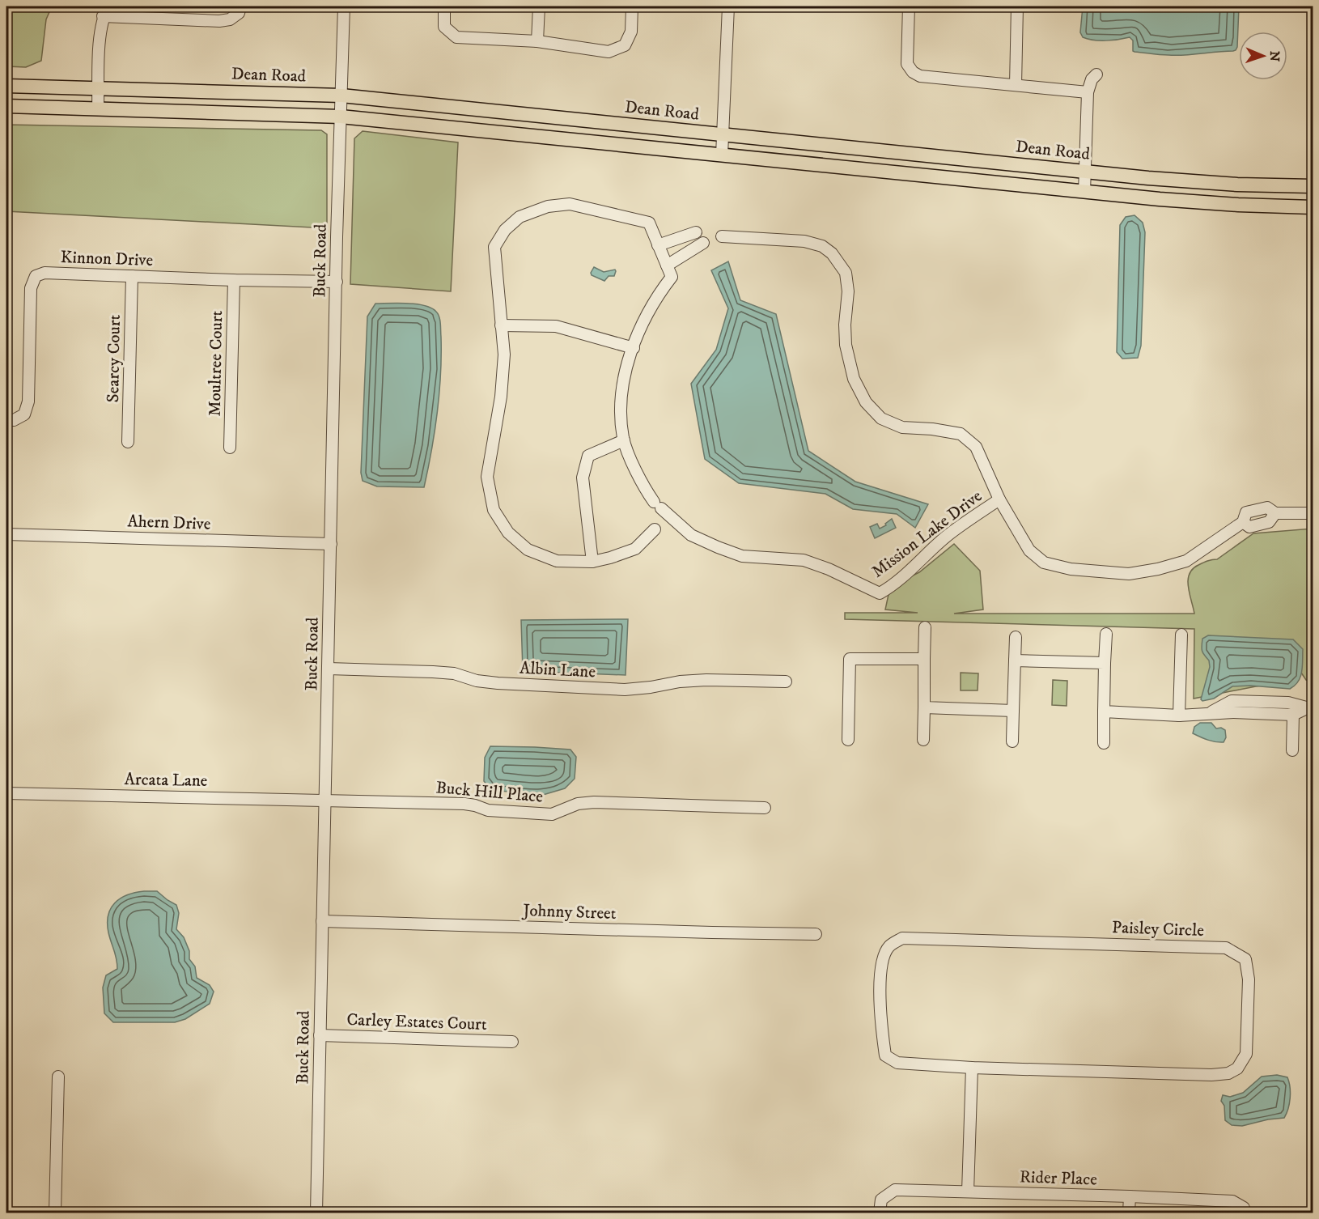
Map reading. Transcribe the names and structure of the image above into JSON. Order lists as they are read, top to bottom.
{
  "streets": {
    "main road": ["Dean Road"],
    "street": [
      "Kinnon Drive",
      "Buck Road",
      "Searcy Court",
      "Moultree Court",
      "Ahern Drive",
      "Mission Lake Drive",
      "Albin Lane",
      "Arcata Lane",
      "Buck Hill Place",
      "Johnny Street",
      "Paisley Circle",
      "Carley Estates Court",
      "Rider Place"
    ]
  },
  "crossings": [
    ["Dean Road", "Buck Road"],
    ["Kinnon Drive", "Buck Road"],
    ["Kinnon Drive", "Searcy Court"],
    ["Kinnon Drive", "Moultree Court"],
    ["Buck Road", "Ahern Drive"],
    ["Buck Road", "Albin Lane"],
    ["Buck Road", "Arcata Lane"],
    ["Buck Road", "Buck Hill Place"],
    ["Buck Road", "Johnny Street"],
    ["Buck Road", "Carley Estates Court"],
    ["Arcata Lane", "Buck Hill Place"]
  ],
  "north": "right"
}
